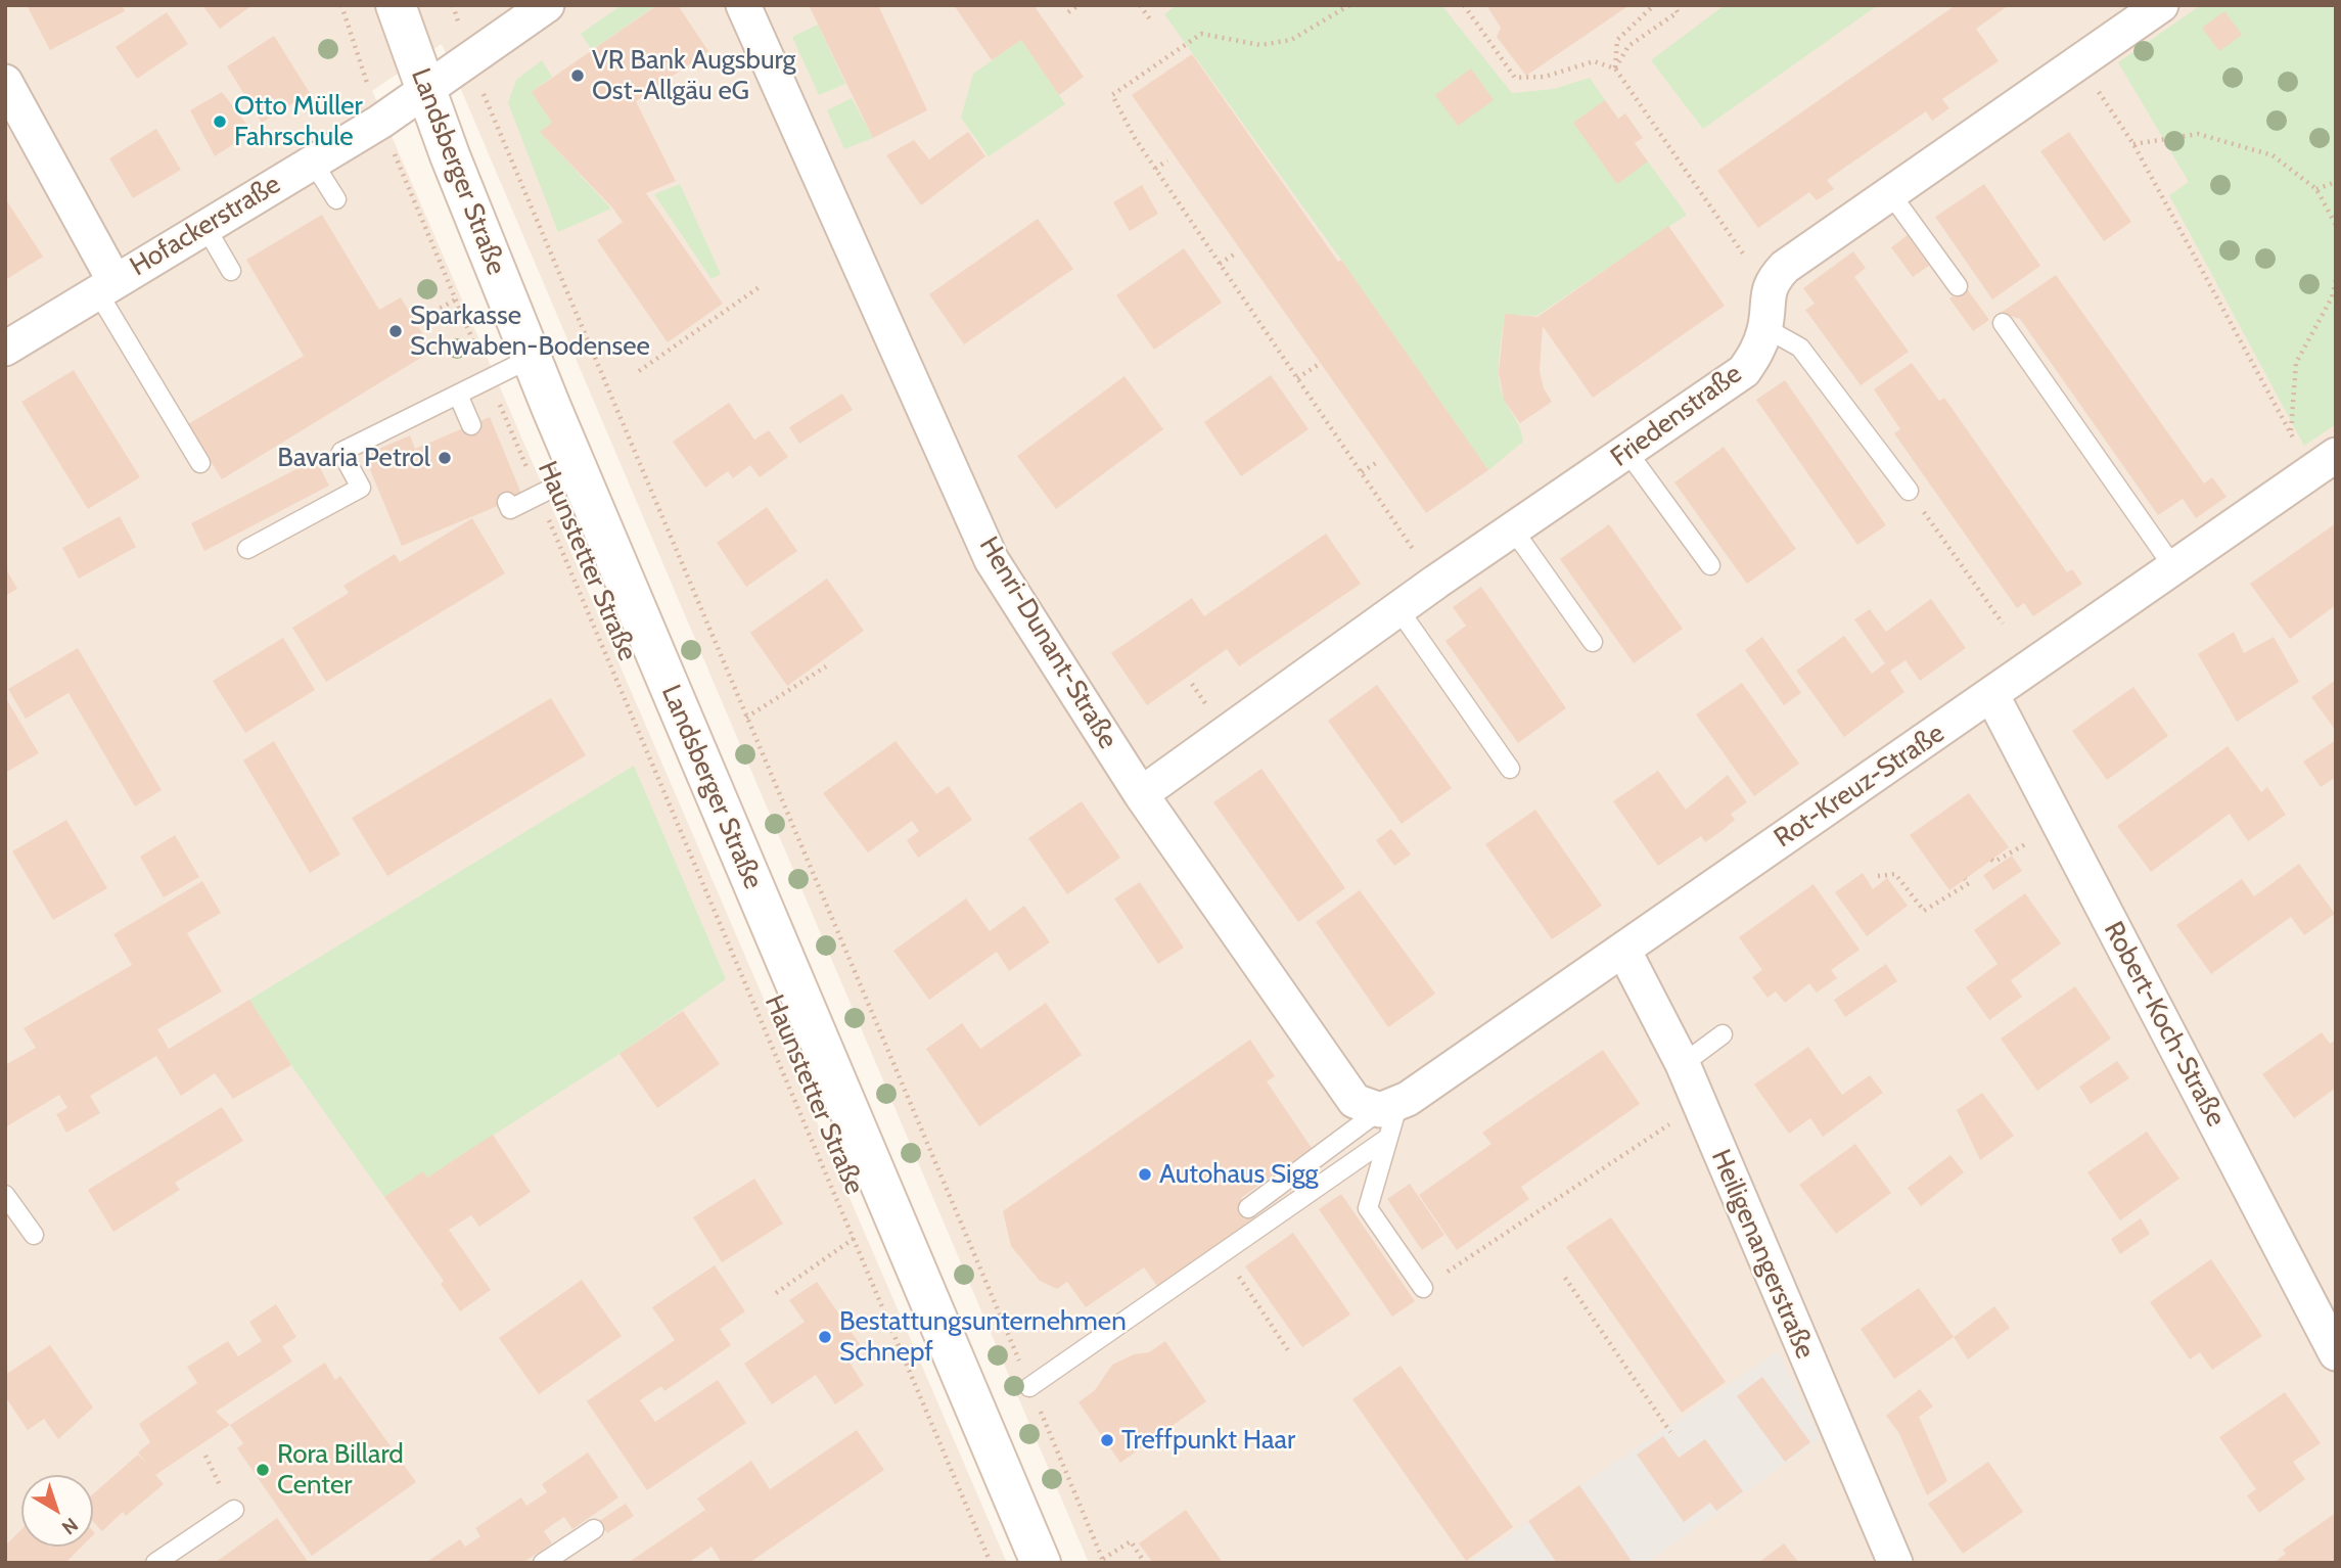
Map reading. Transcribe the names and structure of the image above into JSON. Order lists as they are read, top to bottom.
{
  "streets": {
    "main road": ["Landsberger Straße"],
    "street": [
      "Hofackerstraße",
      "Friedenstraße",
      "Henri-Dunant-Straße",
      "Rot-Kreuz-Straße",
      "Robert-Koch-Straße",
      "Heiligenangerstraße"
    ],
    "path": ["Haunstetter Straße"]
  },
  "crossings": [
    ["Landsberger Straße", "Hofackerstraße"],
    ["Hofackerstraße", "Haunstetter Straße"],
    ["Friedenstraße", "Henri-Dunant-Straße"],
    ["Henri-Dunant-Straße", "Rot-Kreuz-Straße"],
    ["Rot-Kreuz-Straße", "Robert-Koch-Straße"],
    ["Rot-Kreuz-Straße", "Heiligenangerstraße"]
  ],
  "places": [
    "VR Bank Augsburg Ost-Allgäu eG",
    "Otto Müller Fahrschule",
    "Sparkasse Schwaben-Bodensee",
    "Bavaria Petrol",
    "Autohaus Sigg",
    "Bestattungsunternehmen Schnepf",
    "Treffpunkt Haar",
    "Rora Billard Center"
  ],
  "north": "bottom right"
}
